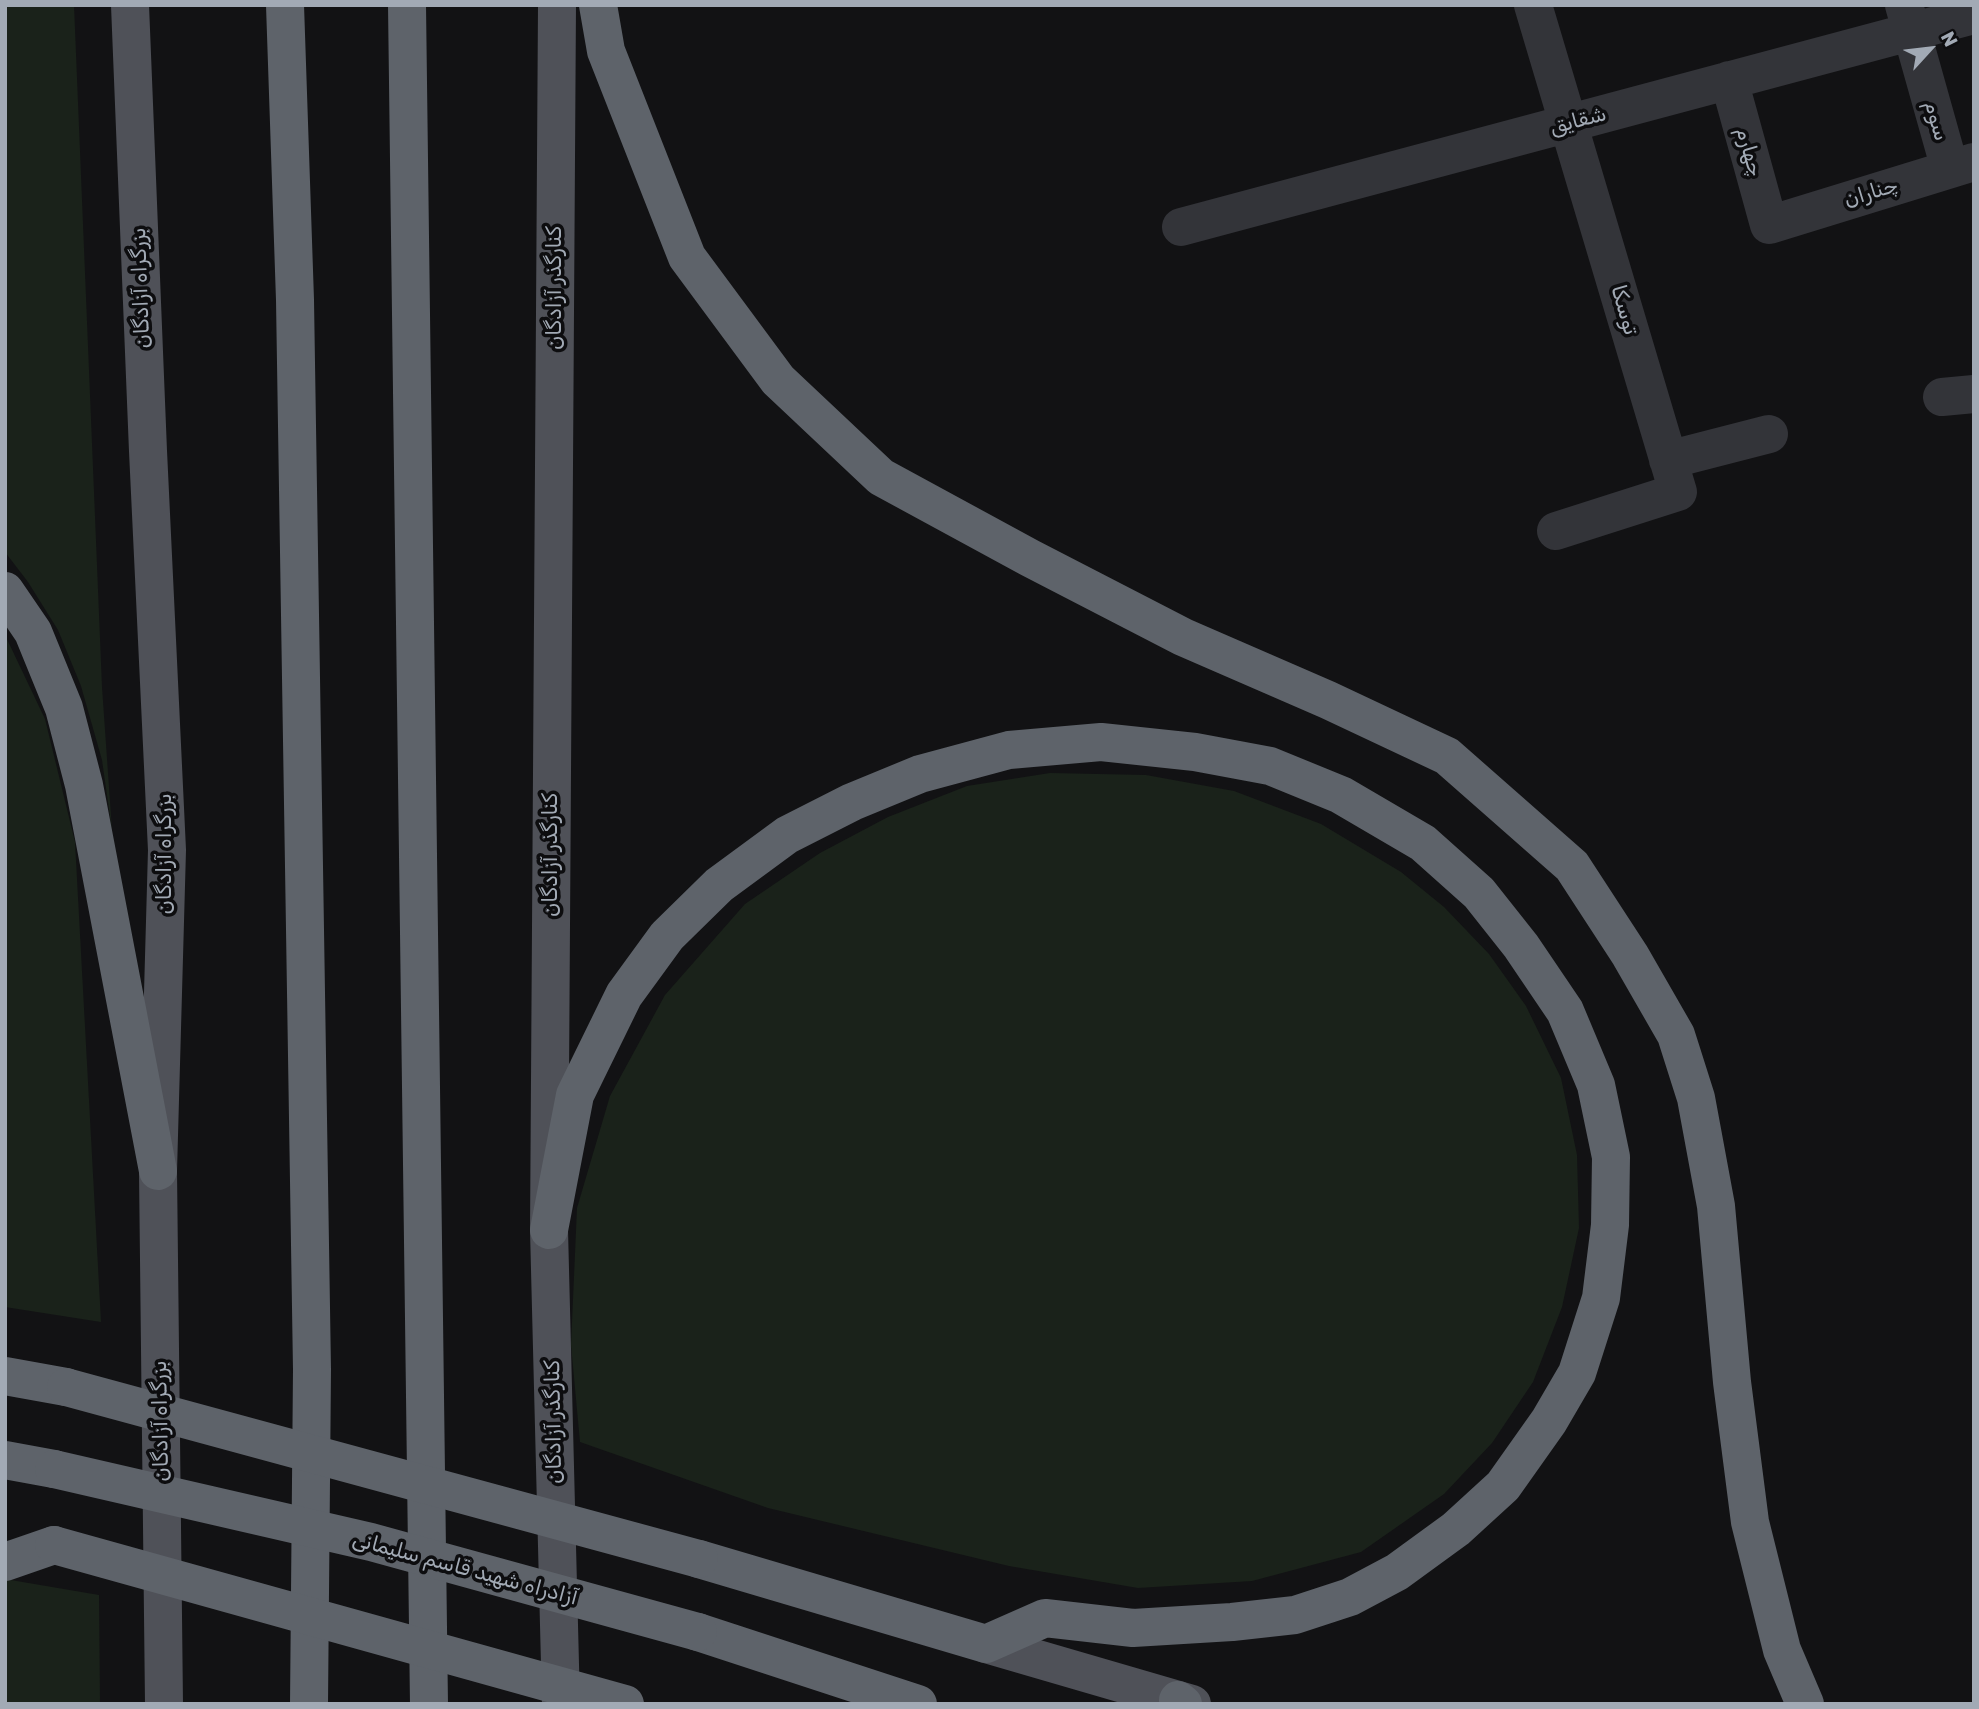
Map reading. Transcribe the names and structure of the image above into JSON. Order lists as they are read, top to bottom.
{
  "streets": {
    "highway": ["آزادراه شهید قاسم سلیمانی"],
    "main road": ["بزرگراه آزادگان", "کنارگذر آزادگان"],
    "street": [
      "شقایق",
      "سوم",
      "چهارم",
      "چناران",
      "توسکا"
    ]
  },
  "crossings": [
    ["شقایق", "سوم"],
    ["شقایق", "چهارم"],
    ["شقایق", "توسکا"],
    ["سوم", "چناران"],
    ["چهارم", "چناران"]
  ],
  "north": "top right"
}
